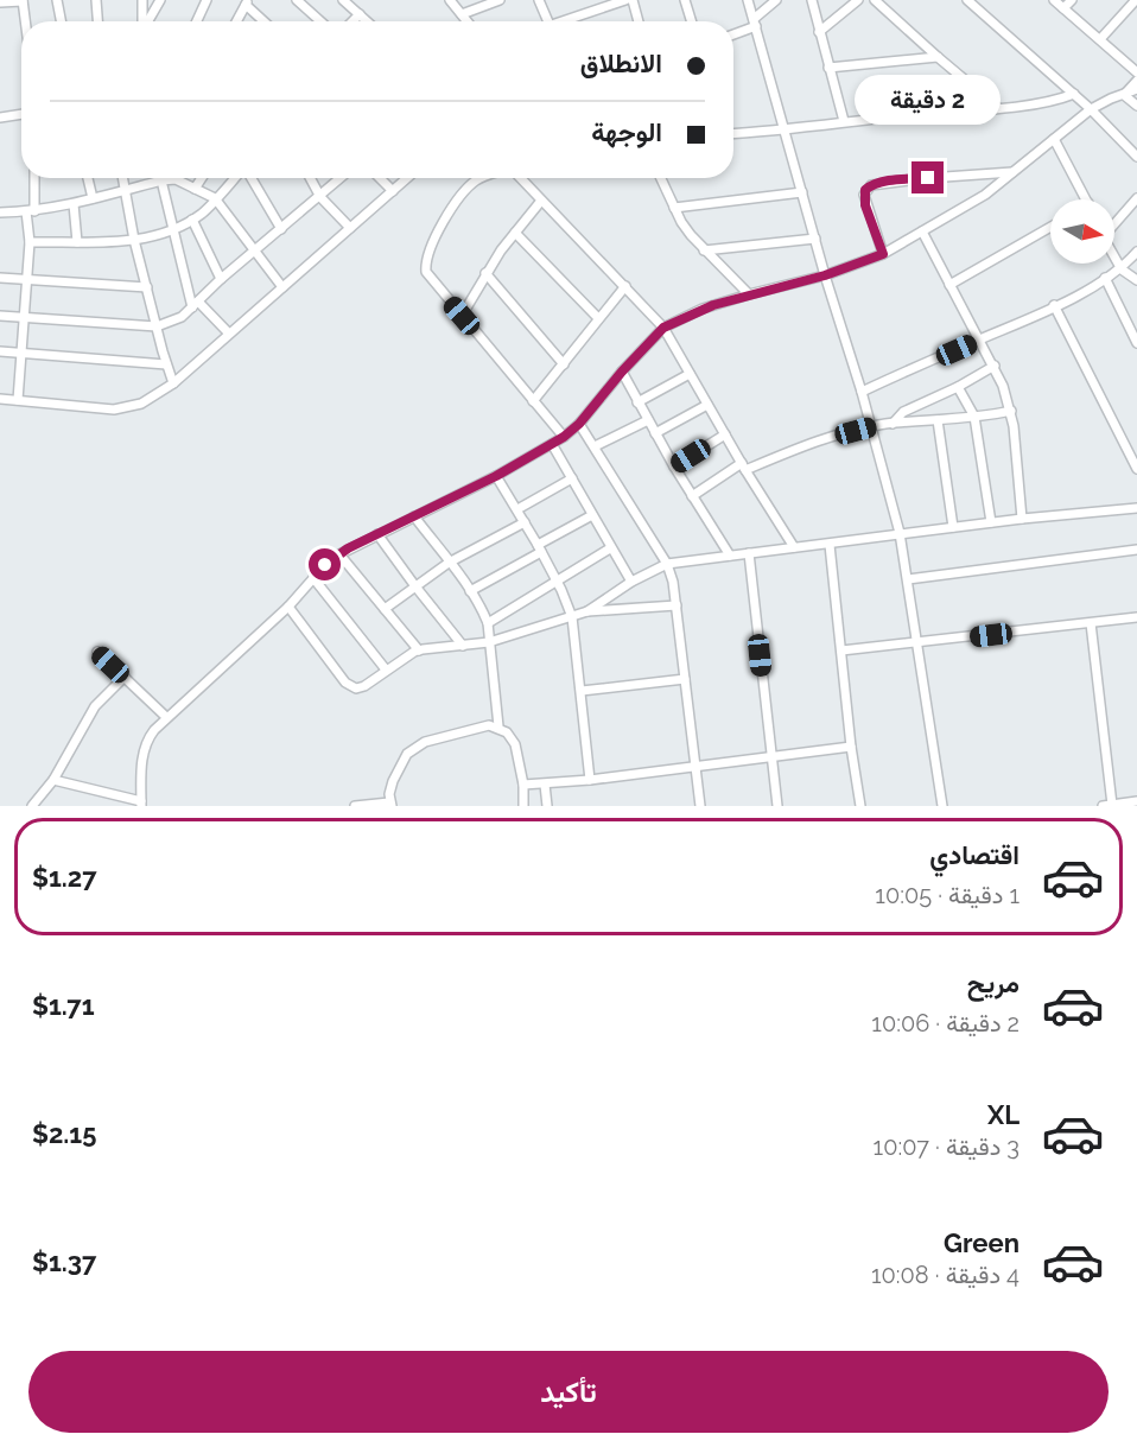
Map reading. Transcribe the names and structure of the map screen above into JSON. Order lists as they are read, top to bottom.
{
  "north": "right",
  "page": {
    "banner": ["الانطلاق", "الوجهة"],
    "bubble": "2 دقيقة",
    "list": [
      {
        "name": "اقتصادي",
        "note": "1 دقيقة · 10:05",
        "value": "$1.27"
      },
      {
        "name": "مريح",
        "note": "2 دقيقة · 10:06",
        "value": "$1.71"
      },
      {
        "name": "XL",
        "note": "3 دقيقة · 10:07",
        "value": "$2.15"
      },
      {
        "name": "Green",
        "note": "4 دقيقة · 10:08",
        "value": "$1.37"
      }
    ],
    "buttons": "تأكيد"
  }
}
